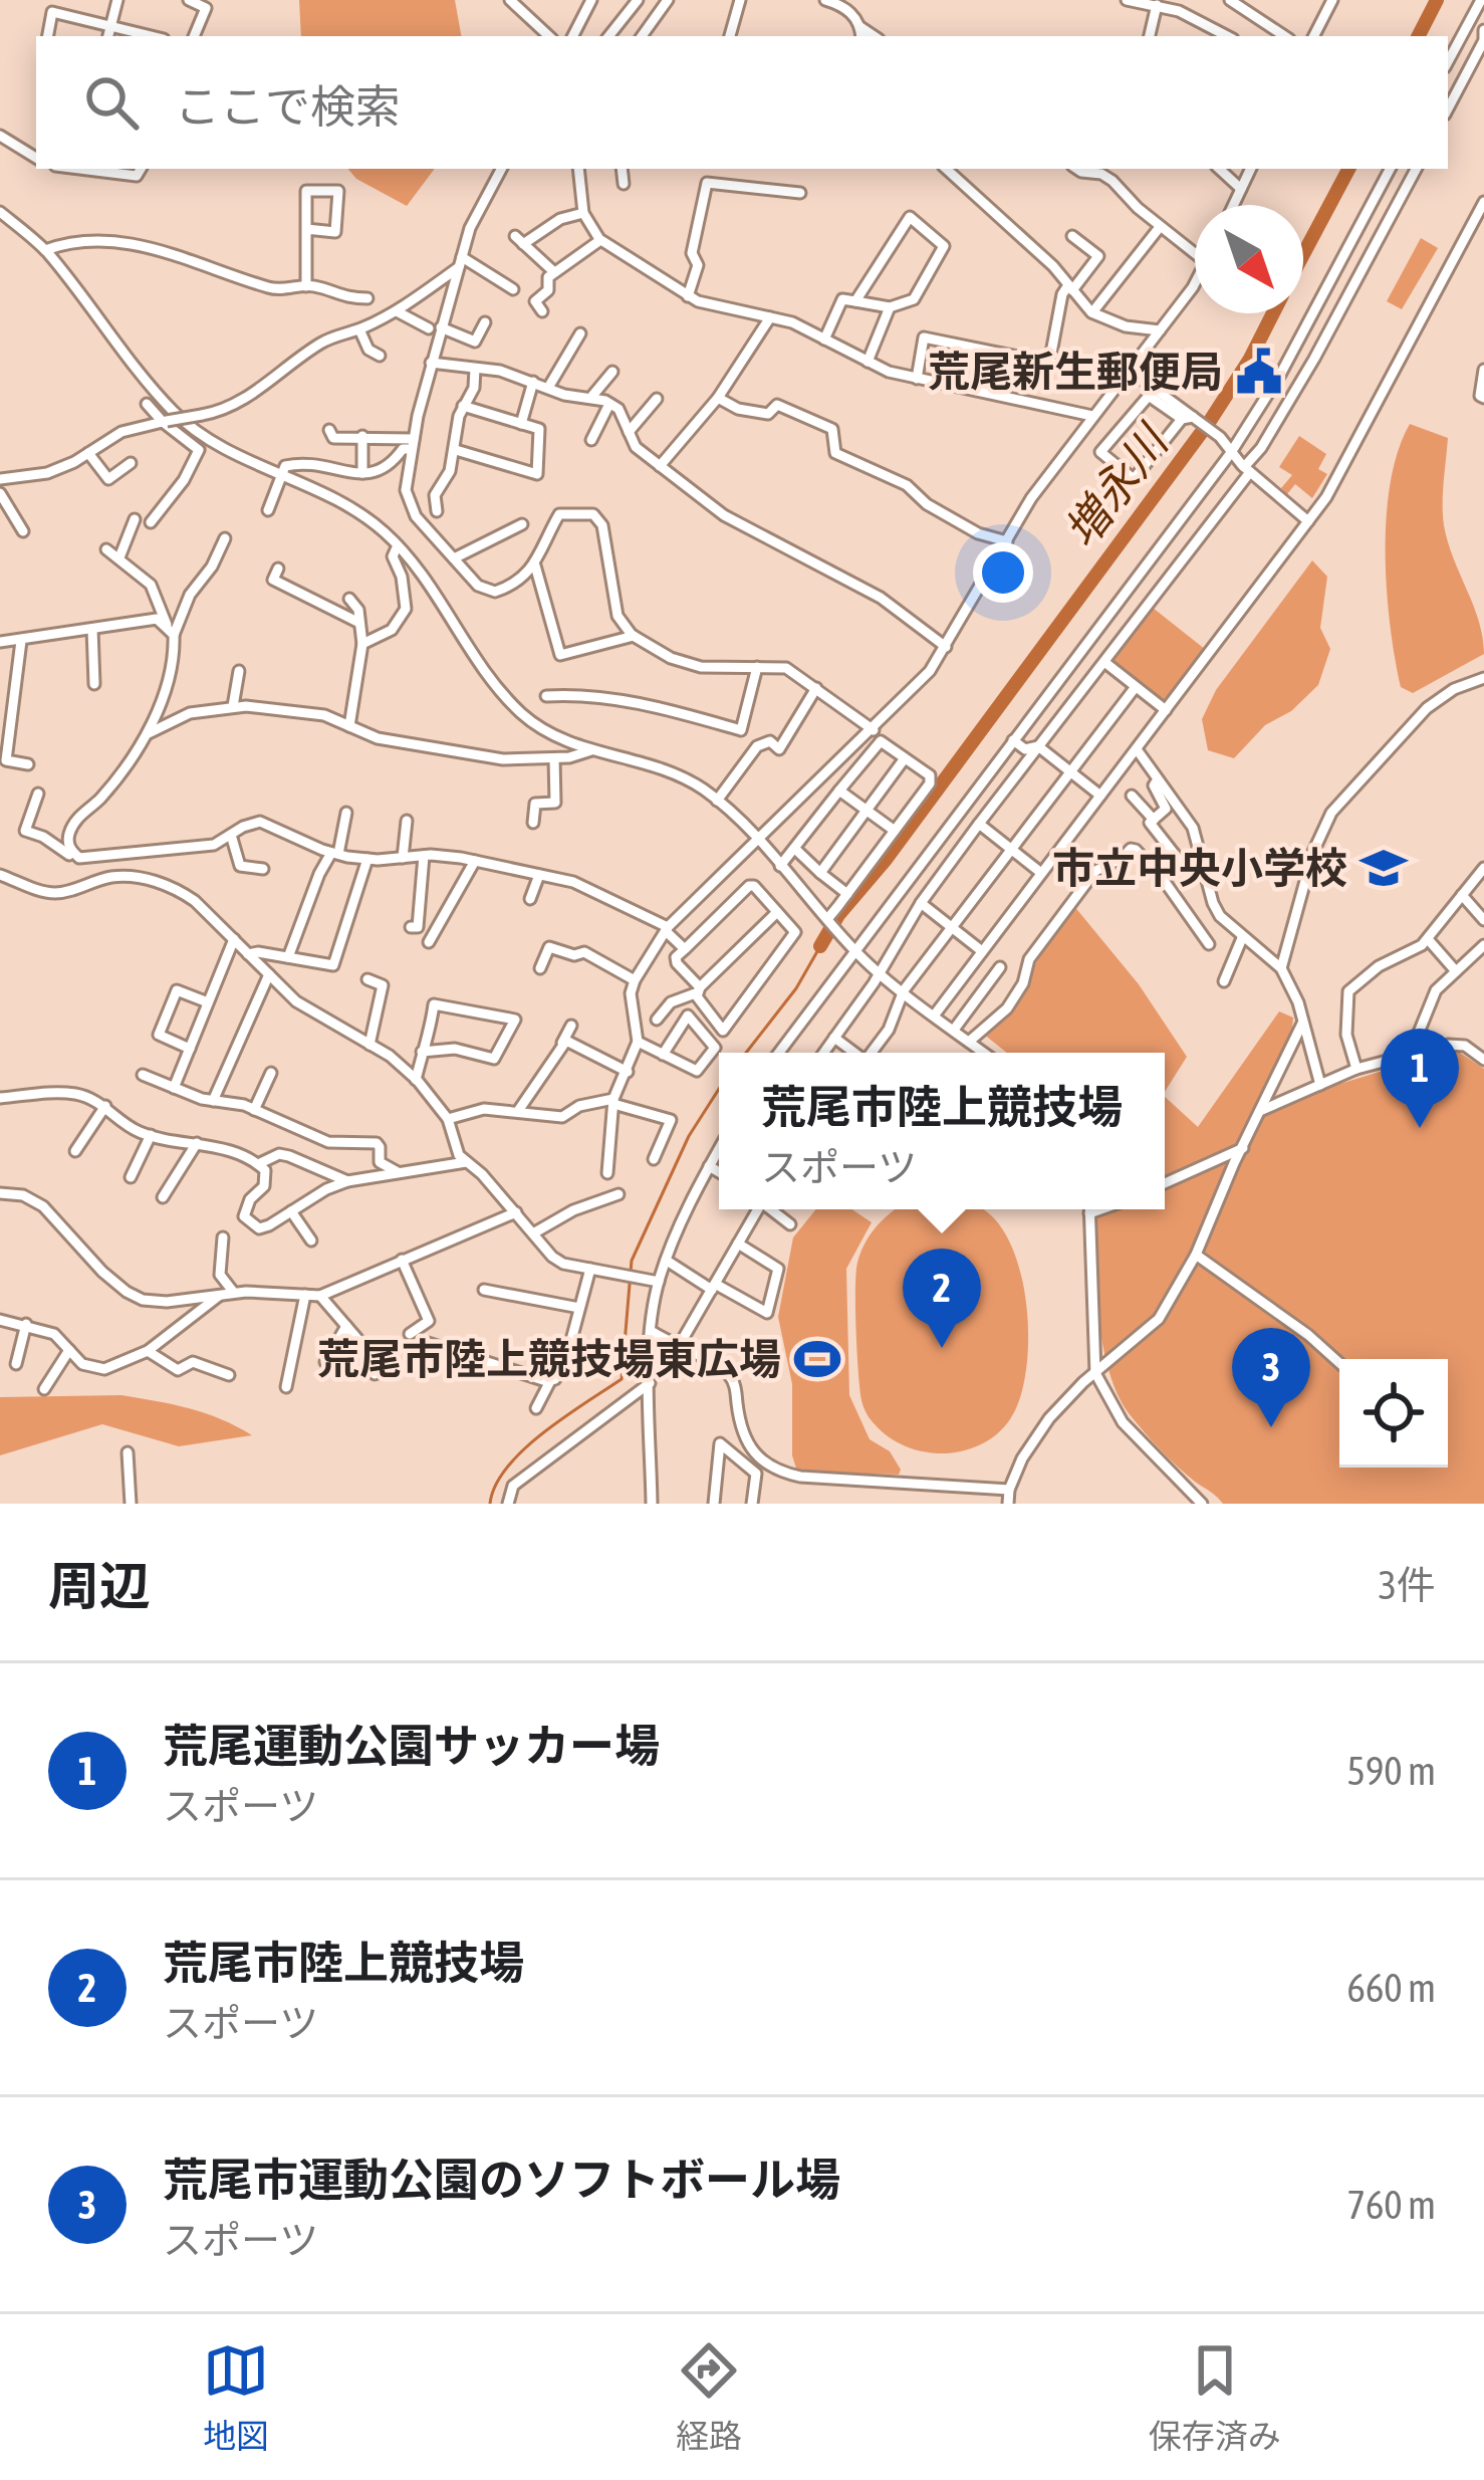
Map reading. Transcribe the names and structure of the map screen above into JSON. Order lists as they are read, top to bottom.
{
  "water": ["増永川"],
  "places": {
    "public building": ["荒尾新生郵便局"],
    "school or university": ["市立中央小学校"],
    "sports": ["荒尾市陸上競技場東広場"]
  },
  "north": "bottom right",
  "page": {
    "search": "ここで検索",
    "pins": ["1", "2", "3"],
    "popup": ["荒尾市陸上競技場", "スポーツ"],
    "heading": ["周辺", "3件"],
    "list": [
      {
        "mark": "1",
        "name": "荒尾運動公園サッカー場",
        "note": "スポーツ",
        "value": "590 m"
      },
      {
        "mark": "2",
        "name": "荒尾市陸上競技場",
        "note": "スポーツ",
        "value": "660 m"
      },
      {
        "mark": "3",
        "name": "荒尾市運動公園のソフトボール場",
        "note": "スポーツ",
        "value": "760 m"
      }
    ],
    "nav": ["地図", "経路", "保存済み"]
  }
}
